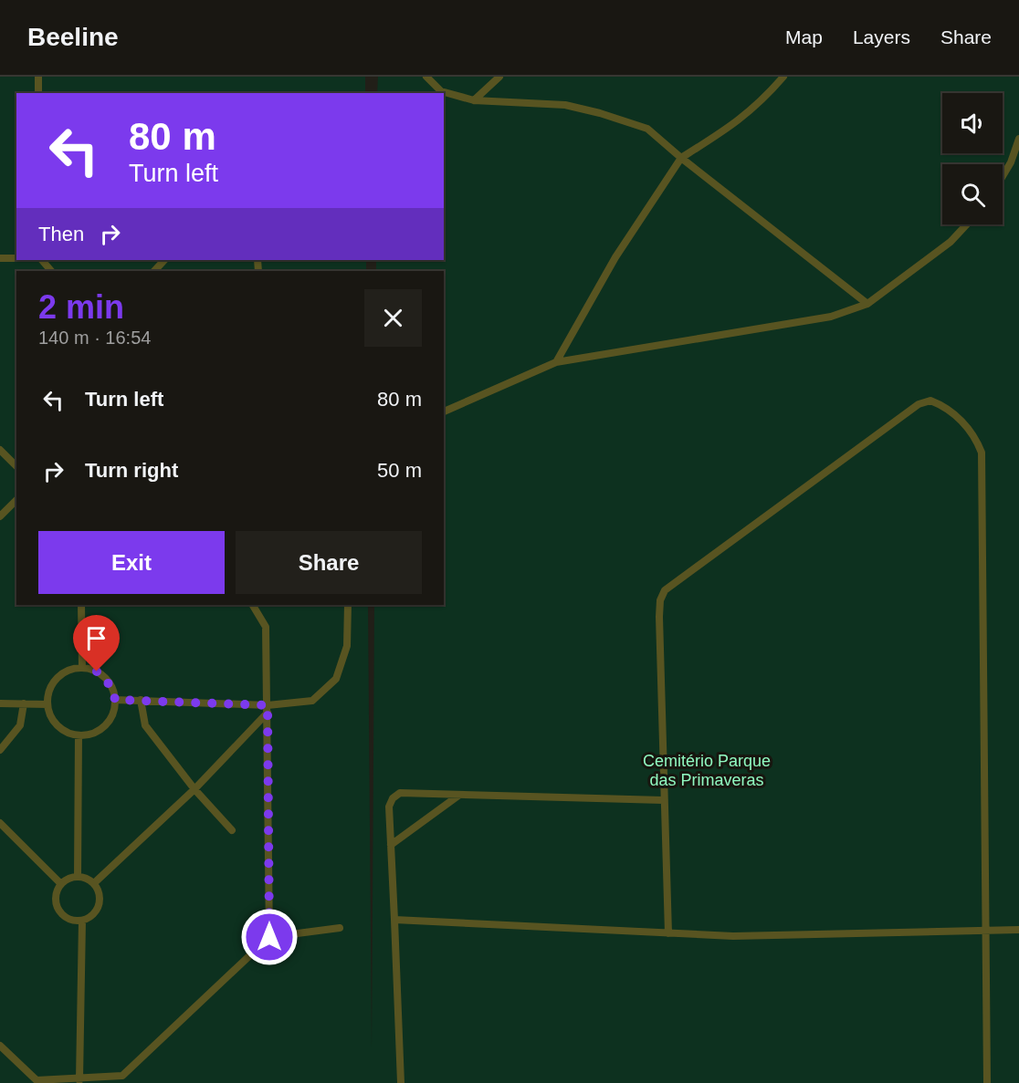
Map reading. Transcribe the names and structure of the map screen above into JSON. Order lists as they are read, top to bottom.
{
  "parks": ["Cemitério Parque das Primaveras"],
  "page": {
    "header": "Beeline",
    "nav": ["Map", "Layers", "Share"],
    "turn": ["80 m", "Turn left"],
    "then": "Then",
    "heading": ["2 min", "140 m · 16:54"],
    "list": [
      {
        "name": "Turn left",
        "value": "80 m"
      },
      {
        "name": "Turn right",
        "value": "50 m"
      }
    ],
    "buttons": ["Exit", "Share"]
  }
}
